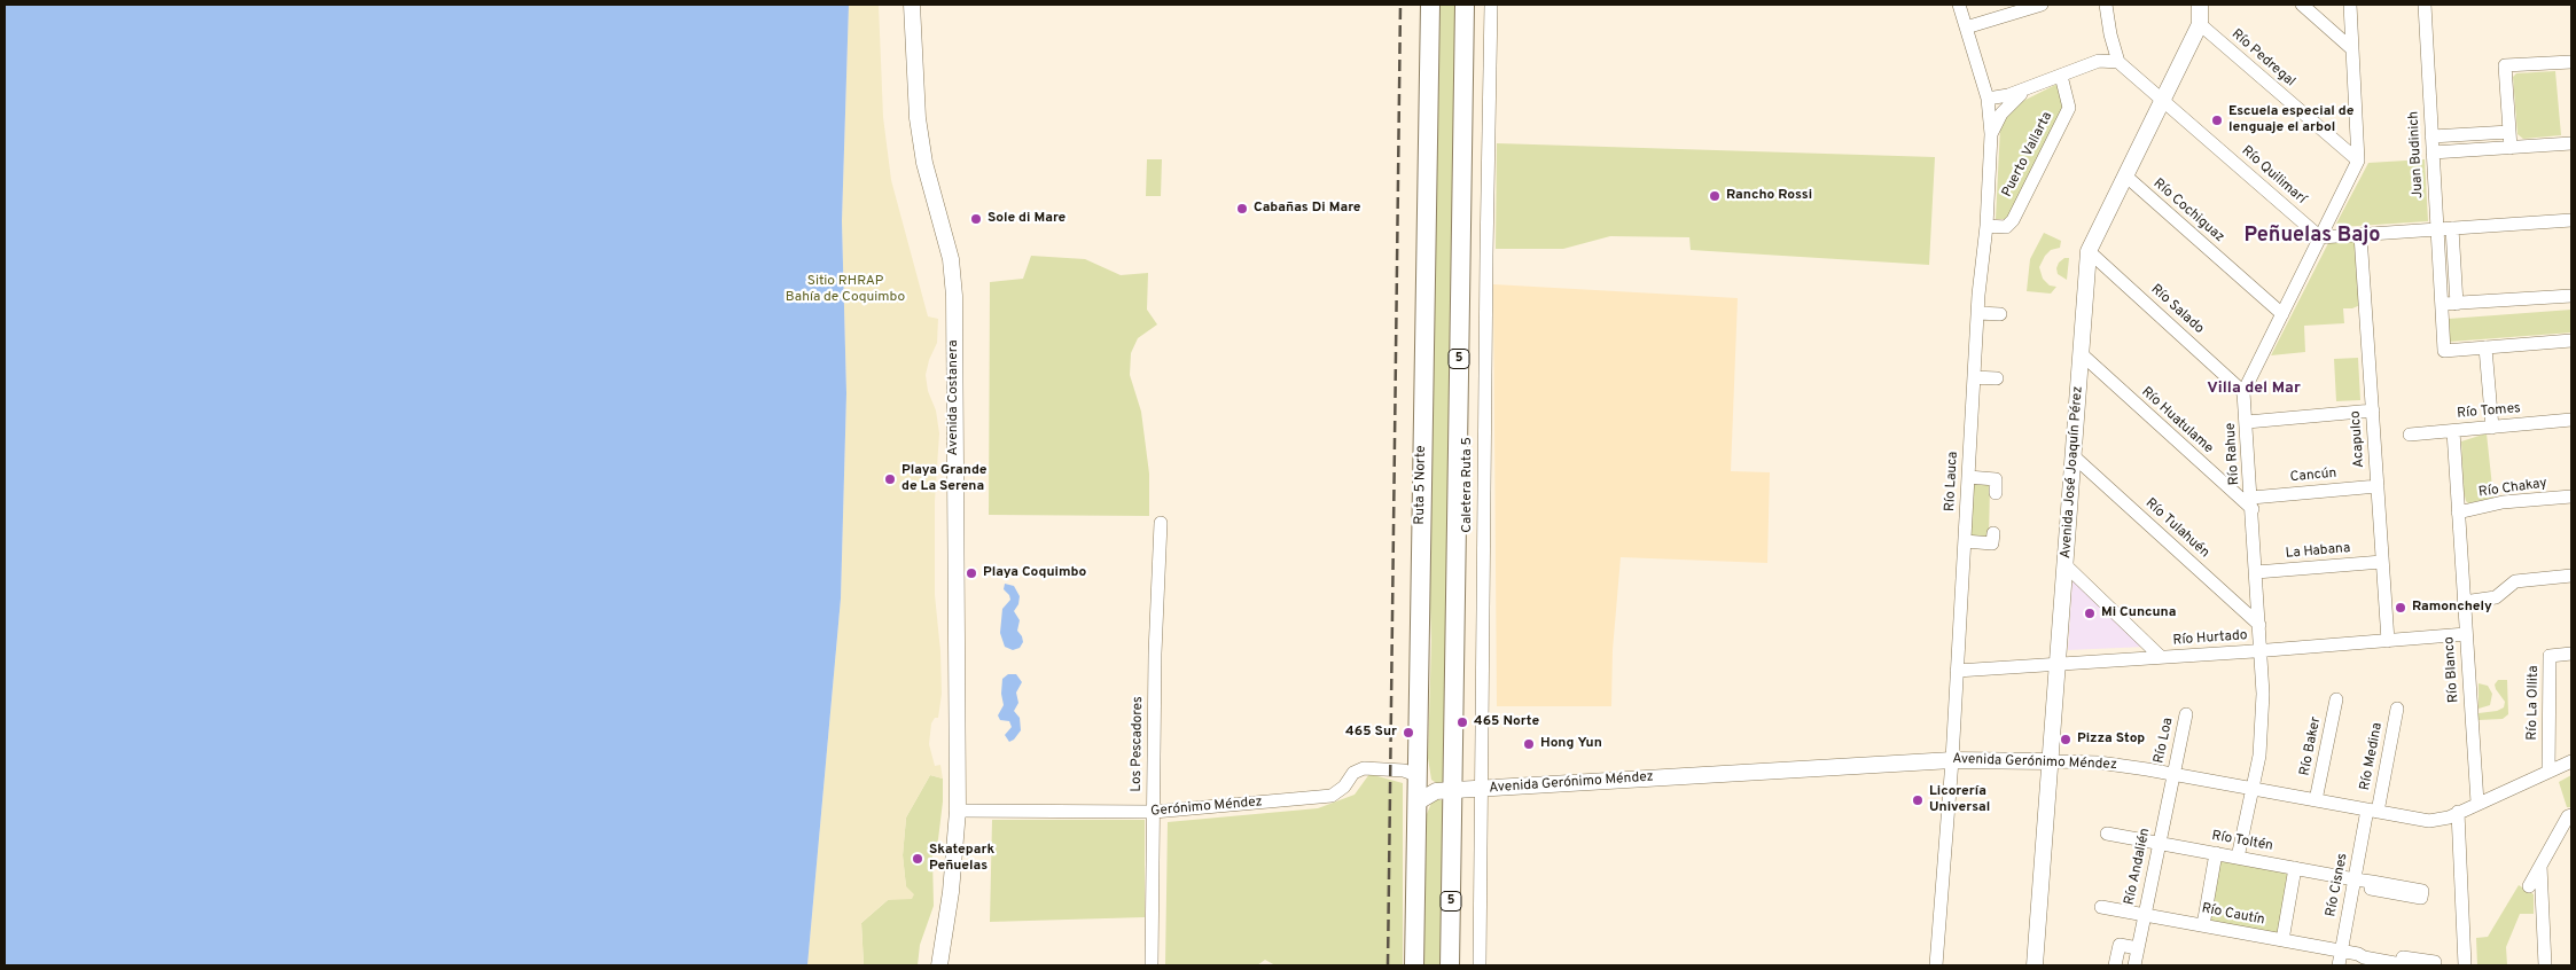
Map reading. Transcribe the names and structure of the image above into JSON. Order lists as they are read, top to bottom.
{
  "streets": {
    "highway": ["5", "Ruta 5 Norte"],
    "main road": ["Avenida Costanera", "Avenida José Joaquín Pérez", "Avenida Gerónimo Méndez"],
    "street": [
      "Río Pedregal",
      "Puerto Vallarta",
      "Juan Budinich",
      "Río Quilimarí",
      "Río Cochiguaz",
      "Río Salado",
      "Río Tomes",
      "Río Huatulame",
      "Acapulco",
      "Río Rahue",
      "Cancún",
      "Río Lauca",
      "Caletera Ruta 5",
      "Río Chakay",
      "Río Tulahuén",
      "La Habana",
      "Río Hurtado",
      "Río Blanco",
      "Río La Ollita",
      "Río Loa",
      "Los Pescadores",
      "Río Baker",
      "Río Medina",
      "Gerónimo Méndez",
      "Río Toltén",
      "Río Andalién",
      "Río Cisnes",
      "Río Cautín"
    ]
  },
  "crossings": [
    ["Río Pedregal", "Avenida José Joaquín Pérez"],
    ["Puerto Vallarta", "Río Lauca"],
    ["Río Quilimarí", "Avenida José Joaquín Pérez"],
    ["Río Cochiguaz", "Avenida José Joaquín Pérez"],
    ["Río Salado", "Río Rahue"],
    ["Río Salado", "Avenida José Joaquín Pérez"],
    ["Avenida Costanera", "Gerónimo Méndez"],
    ["Río Tomes", "Río Blanco"],
    ["Río Huatulame", "Río Rahue"],
    ["Río Huatulame", "Avenida José Joaquín Pérez"],
    ["Río Huatulame", "Cancún"],
    ["Acapulco", "Cancún"],
    ["Acapulco", "La Habana"],
    ["Acapulco", "Río Hurtado"],
    ["Río Rahue", "Cancún"],
    ["Río Rahue", "Río Tulahuén"],
    ["Río Rahue", "La Habana"],
    ["Río Rahue", "Río Hurtado"],
    ["Río Rahue", "Avenida Gerónimo Méndez"],
    ["Río Rahue", "Río Toltén"],
    ["Avenida José Joaquín Pérez", "Río Tulahuén"],
    ["Avenida José Joaquín Pérez", "Río Hurtado"],
    ["Avenida José Joaquín Pérez", "Avenida Gerónimo Méndez"],
    ["Río Lauca", "Río Hurtado"],
    ["Río Lauca", "Avenida Gerónimo Méndez"],
    ["Ruta 5 Norte", "Gerónimo Méndez"],
    ["Caletera Ruta 5", "Avenida Gerónimo Méndez"],
    ["Río Chakay", "Río Blanco"],
    ["Río Hurtado", "Río Blanco"],
    ["Río Blanco", "Avenida Gerónimo Méndez"],
    ["Río La Ollita", "Avenida Gerónimo Méndez"],
    ["Río Loa", "Avenida Gerónimo Méndez"],
    ["Río Loa", "Río Andalién"],
    ["Los Pescadores", "Gerónimo Méndez"],
    ["Río Baker", "Avenida Gerónimo Méndez"],
    ["Río Medina", "Avenida Gerónimo Méndez"],
    ["Río Medina", "Río Cisnes"],
    ["Avenida Gerónimo Méndez", "Río Andalién"],
    ["Avenida Gerónimo Méndez", "Río Cisnes"],
    ["Río Toltén", "Río Andalién"],
    ["Río Toltén", "Río Cisnes"],
    ["Río Andalién", "Río Cautín"],
    ["Río Cisnes", "Río Cautín"]
  ],
  "districts": ["Peñuelas Bajo", "Villa del Mar"],
  "parks": ["Sitio RHRAP Bahía de Coquimbo"],
  "places": [
    "Escuela especial de lenguaje el arbol",
    "Rancho Rossi",
    "Cabañas Di Mare",
    "Sole di Mare",
    "Playa Grande de La Serena",
    "Playa Coquimbo",
    "Ramonchely",
    "Mi Cuncuna",
    "465 Norte",
    "465 Sur",
    "Pizza Stop",
    "Hong Yun",
    "Licorería Universal",
    "Skatepark Peñuelas"
  ]
}
